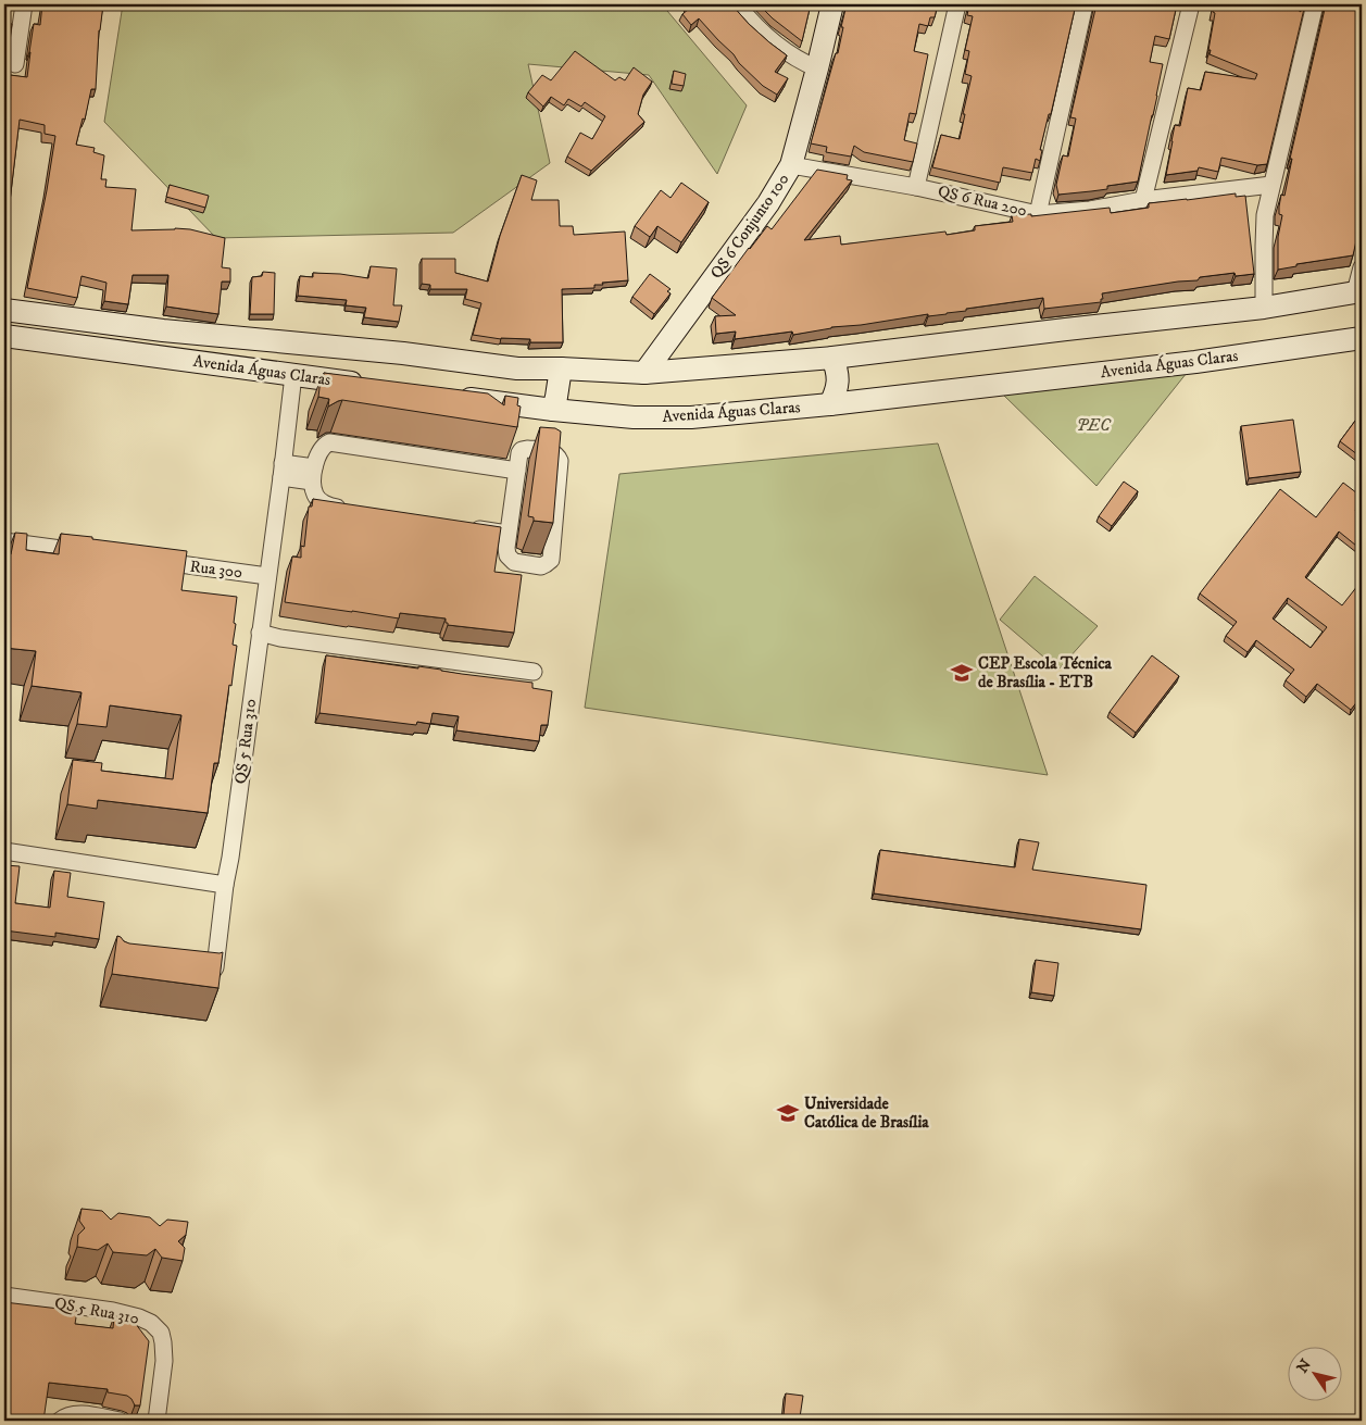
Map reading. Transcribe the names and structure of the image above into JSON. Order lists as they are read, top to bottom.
{
  "streets": {
    "main road": ["QS 6 Conjunto 100", "Avenida Águas Claras"],
    "street": ["QS 6 Rua 200", "Rua 300", "QS 5 Rua 310"]
  },
  "crossings": [
    ["QS 6 Rua 200", "QS 6 Conjunto 100"],
    ["QS 6 Conjunto 100", "Avenida Águas Claras"],
    ["Avenida Águas Claras", "QS 5 Rua 310"],
    ["Rua 300", "QS 5 Rua 310"]
  ],
  "parks": ["PEC"],
  "places": {
    "school or university": ["CEP Escola Técnica de Brasília - ETB", "Universidade Católica de Brasília"]
  },
  "north": "top left"
}
